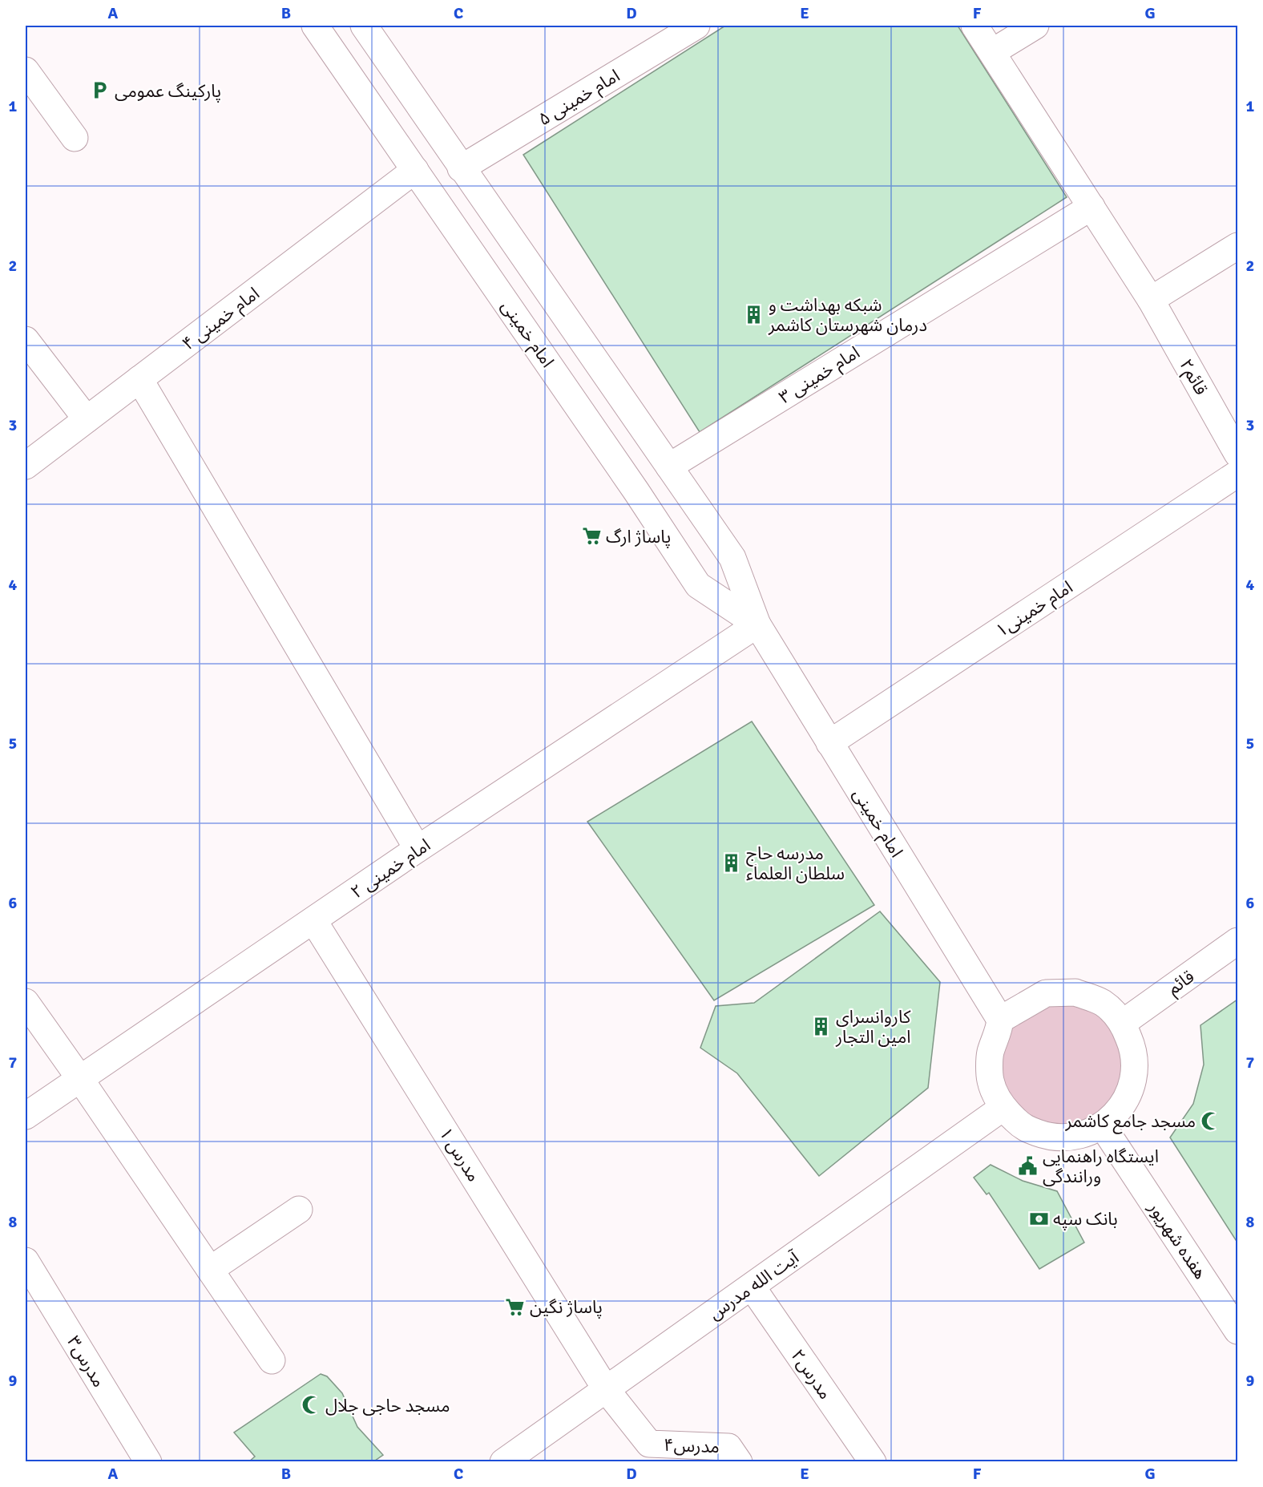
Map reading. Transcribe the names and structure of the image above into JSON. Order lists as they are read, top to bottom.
{
  "streets": {
    "street": [
      "امام خمینی ۵",
      "امام خمینی ۴",
      "امام خمینی",
      "امام خمینی ۳",
      "قائم۲",
      "امام خمینی۱",
      "امام خمینی ۲",
      "قائم",
      "مدرس ۱",
      "هفده شهریور",
      "آیت الله مدرس",
      "مدرس۳",
      "مدرس۲",
      "مدرس۴"
    ]
  },
  "crossings": [
    ["امام خمینی ۵", "امام خمینی"],
    ["امام خمینی ۴", "امام خمینی"],
    ["امام خمینی", "امام خمینی ۳"],
    ["امام خمینی", "امام خمینی۱"],
    ["امام خمینی", "امام خمینی ۲"],
    ["امام خمینی", "قائم"],
    ["امام خمینی", "هفده شهریور"],
    ["امام خمینی", "آیت الله مدرس"],
    ["امام خمینی ۳", "قائم۲"],
    ["امام خمینی ۲", "مدرس ۱"],
    ["قائم", "هفده شهریور"],
    ["قائم", "آیت الله مدرس"],
    ["مدرس ۱", "آیت الله مدرس"],
    ["مدرس ۱", "مدرس۴"],
    ["هفده شهریور", "آیت الله مدرس"],
    ["آیت الله مدرس", "مدرس۲"],
    ["آیت الله مدرس", "مدرس۴"]
  ],
  "places": {
    "parking": ["پارکینگ عمومی"],
    "building": ["شبکه بهداشت و درمان شهرستان کاشمر", "مدرسه حاج سلطان العلماء", "کاروانسرای امین التجار"],
    "supermarket": ["پاساژ ارگ", "پاساژ نگین"],
    "mosque": ["مسجد جامع کاشمر", "مسجد حاجی جلال"],
    "public building": ["ایستگاه راهنمایی ورانندگی"],
    "bank": ["بانک سپه"]
  },
  "grid": {
    "columns": [
      "A",
      "B",
      "C",
      "D",
      "E",
      "F",
      "G"
    ],
    "rows": [
      "1",
      "2",
      "3",
      "4",
      "5",
      "6",
      "7",
      "8",
      "9"
    ]
  }
}
